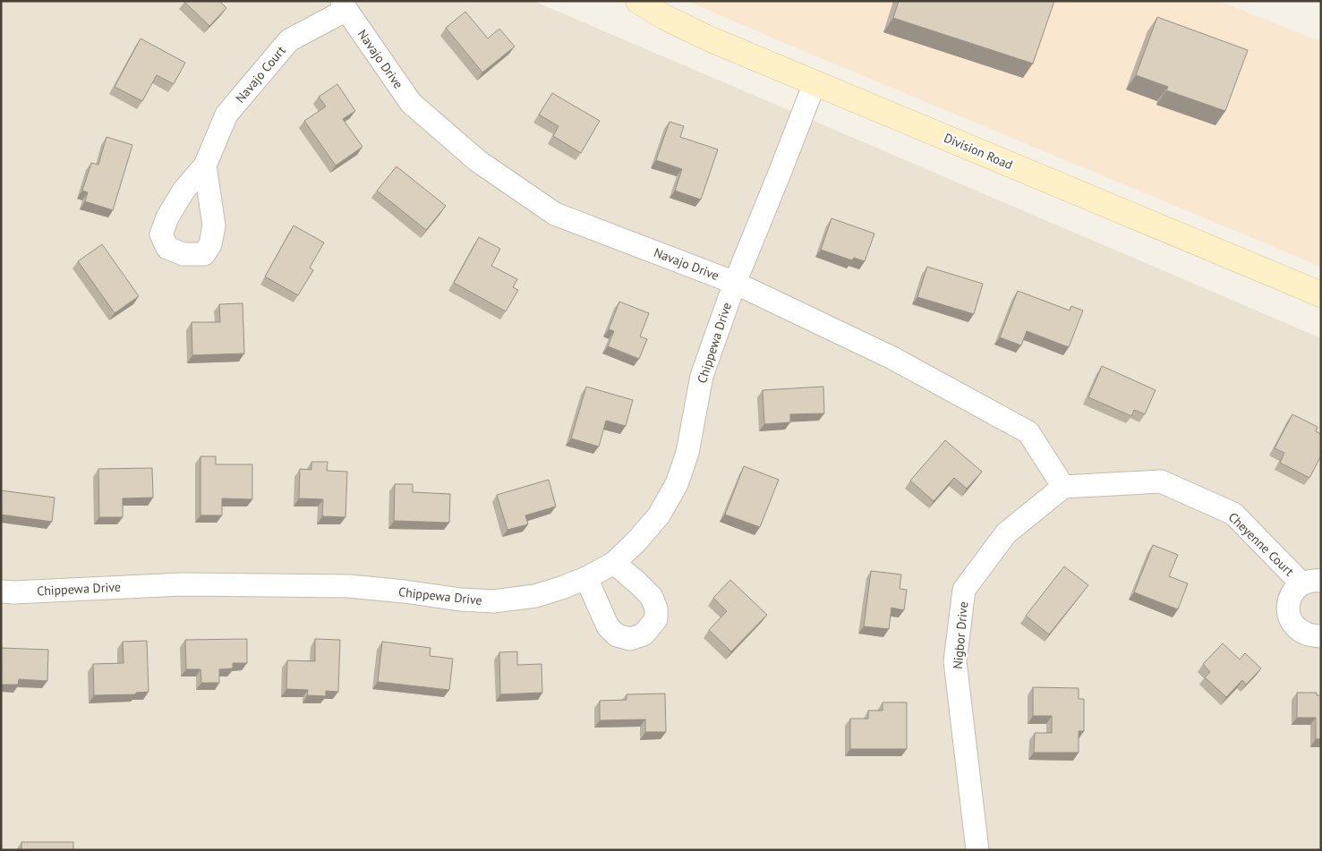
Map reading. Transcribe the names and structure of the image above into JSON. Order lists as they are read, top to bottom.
{
  "streets": {
    "street": [
      "Navajo Drive",
      "Navajo Court",
      "Division Road",
      "Chippewa Drive",
      "Cheyenne Court",
      "Nigbor Drive"
    ]
  },
  "crossings": [
    ["Navajo Drive", "Navajo Court"],
    ["Navajo Drive", "Chippewa Drive"],
    ["Navajo Drive", "Cheyenne Court"],
    ["Navajo Drive", "Nigbor Drive"],
    ["Division Road", "Chippewa Drive"],
    ["Cheyenne Court", "Nigbor Drive"]
  ]
}
